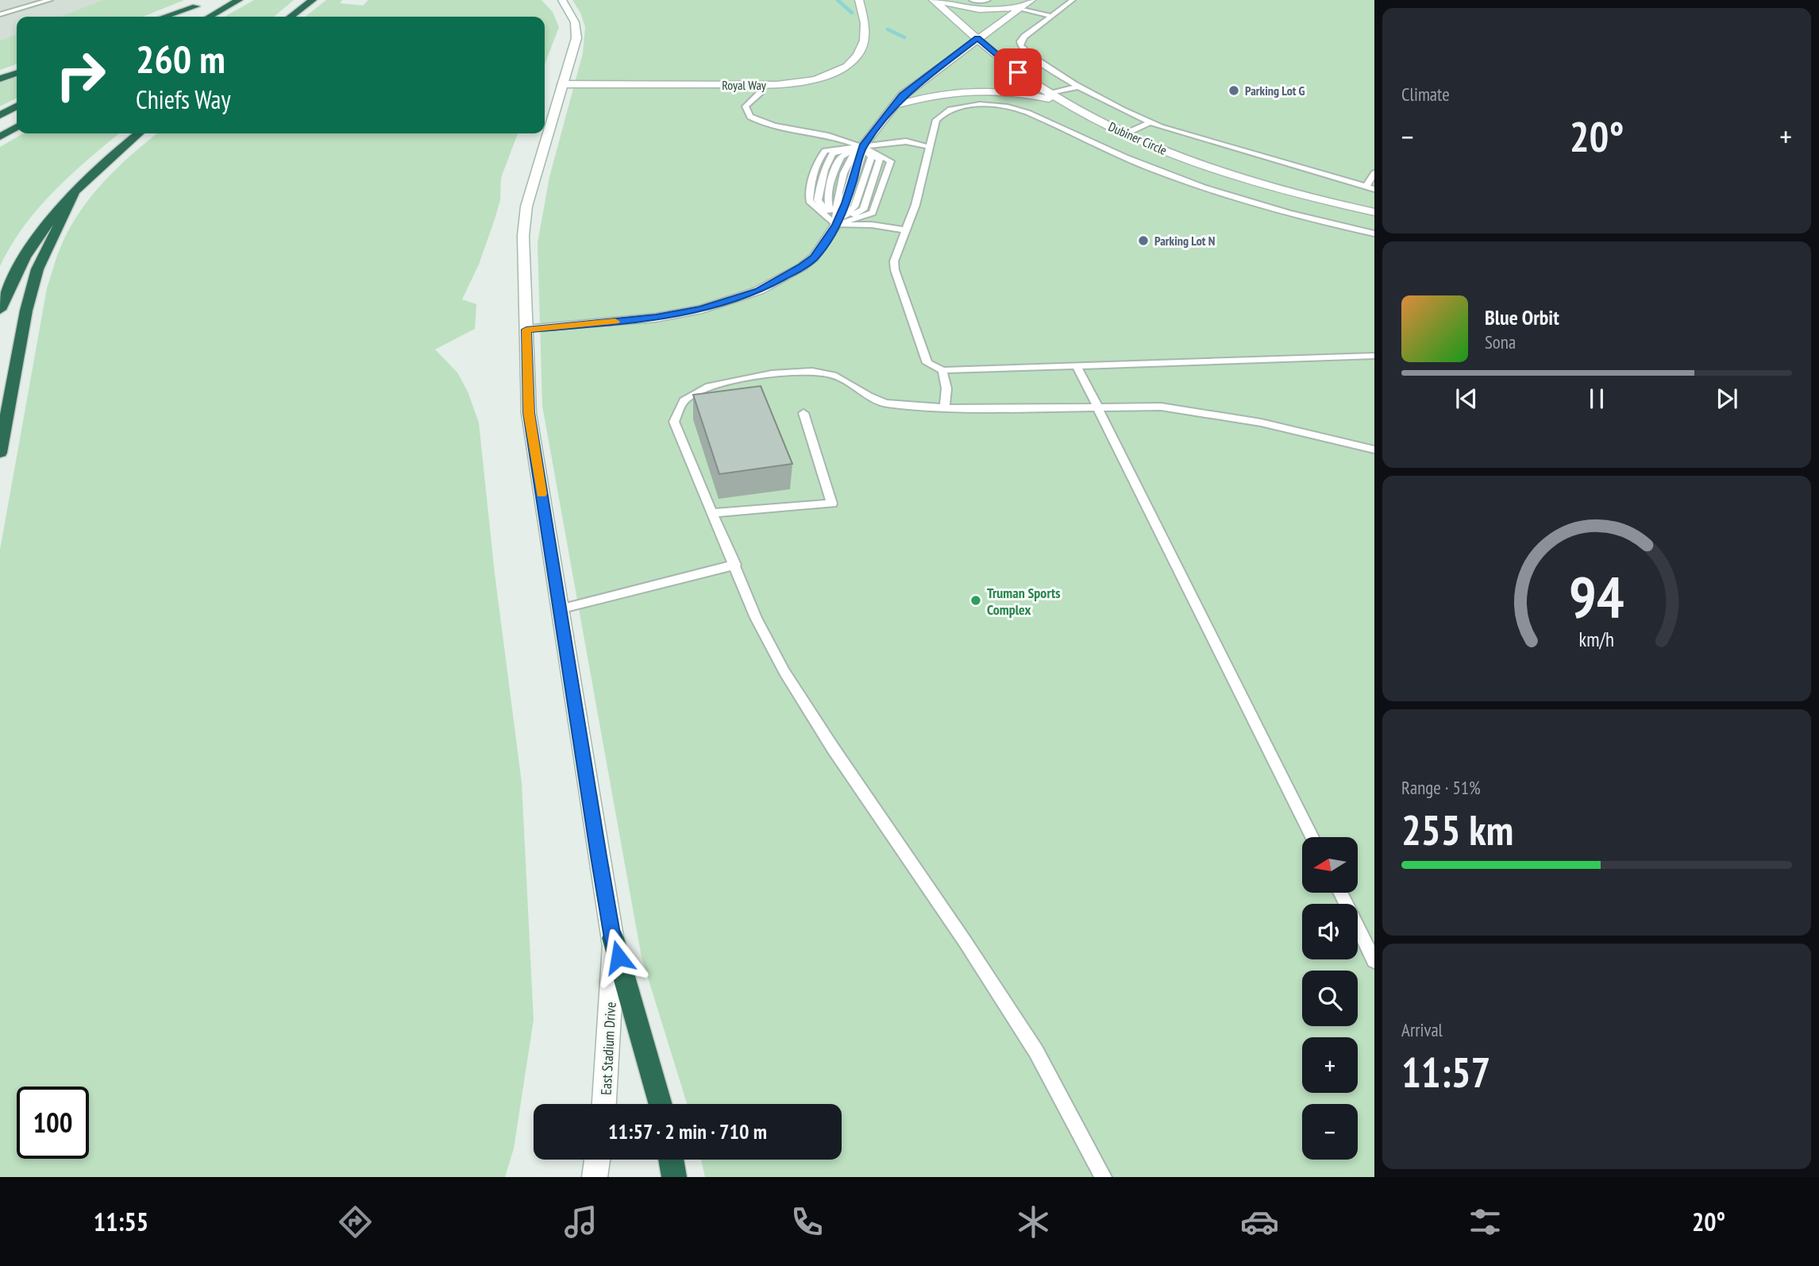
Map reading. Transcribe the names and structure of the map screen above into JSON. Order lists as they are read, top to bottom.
{
  "streets": {
    "street": ["Royal Way", "Dubiner Circle", "East Stadium Drive"]
  },
  "crossings": [
    ["Royal Way", "East Stadium Drive"]
  ],
  "places": ["Parking Lot G", "Parking Lot N", "Truman Sports Complex"],
  "north": "left",
  "page": {
    "tile": [
      "Climate",
      ["Range · 51%", "255 km"],
      ["Arrival", "11:57"]
    ],
    "turn": ["260 m", "Chiefs Way"],
    "heat": ["−", "20°", "+"],
    "song": ["Blue Orbit", "Sona"],
    "map_buttons": ["+", "−"],
    "limit": "100",
    "trip": "11:57 · 2 min · 710 m",
    "tabs": ["11:55", "20°"],
    "gauge": ["94", "km/h"]
  }
}
